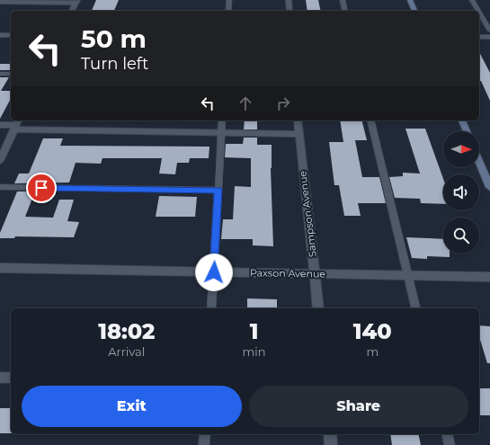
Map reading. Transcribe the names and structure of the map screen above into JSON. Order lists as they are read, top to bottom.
{
  "streets": {
    "street": ["Sampson Avenue", "Paxson Avenue"]
  },
  "crossings": [
    ["Sampson Avenue", "Paxson Avenue"]
  ],
  "north": "right",
  "page": {
    "turn": ["50 m", "Turn left"],
    "eta": [
      "18:02",
      "Arrival",
      "1",
      "min",
      "140",
      "m"
    ],
    "buttons": ["Exit", "Share"]
  }
}
